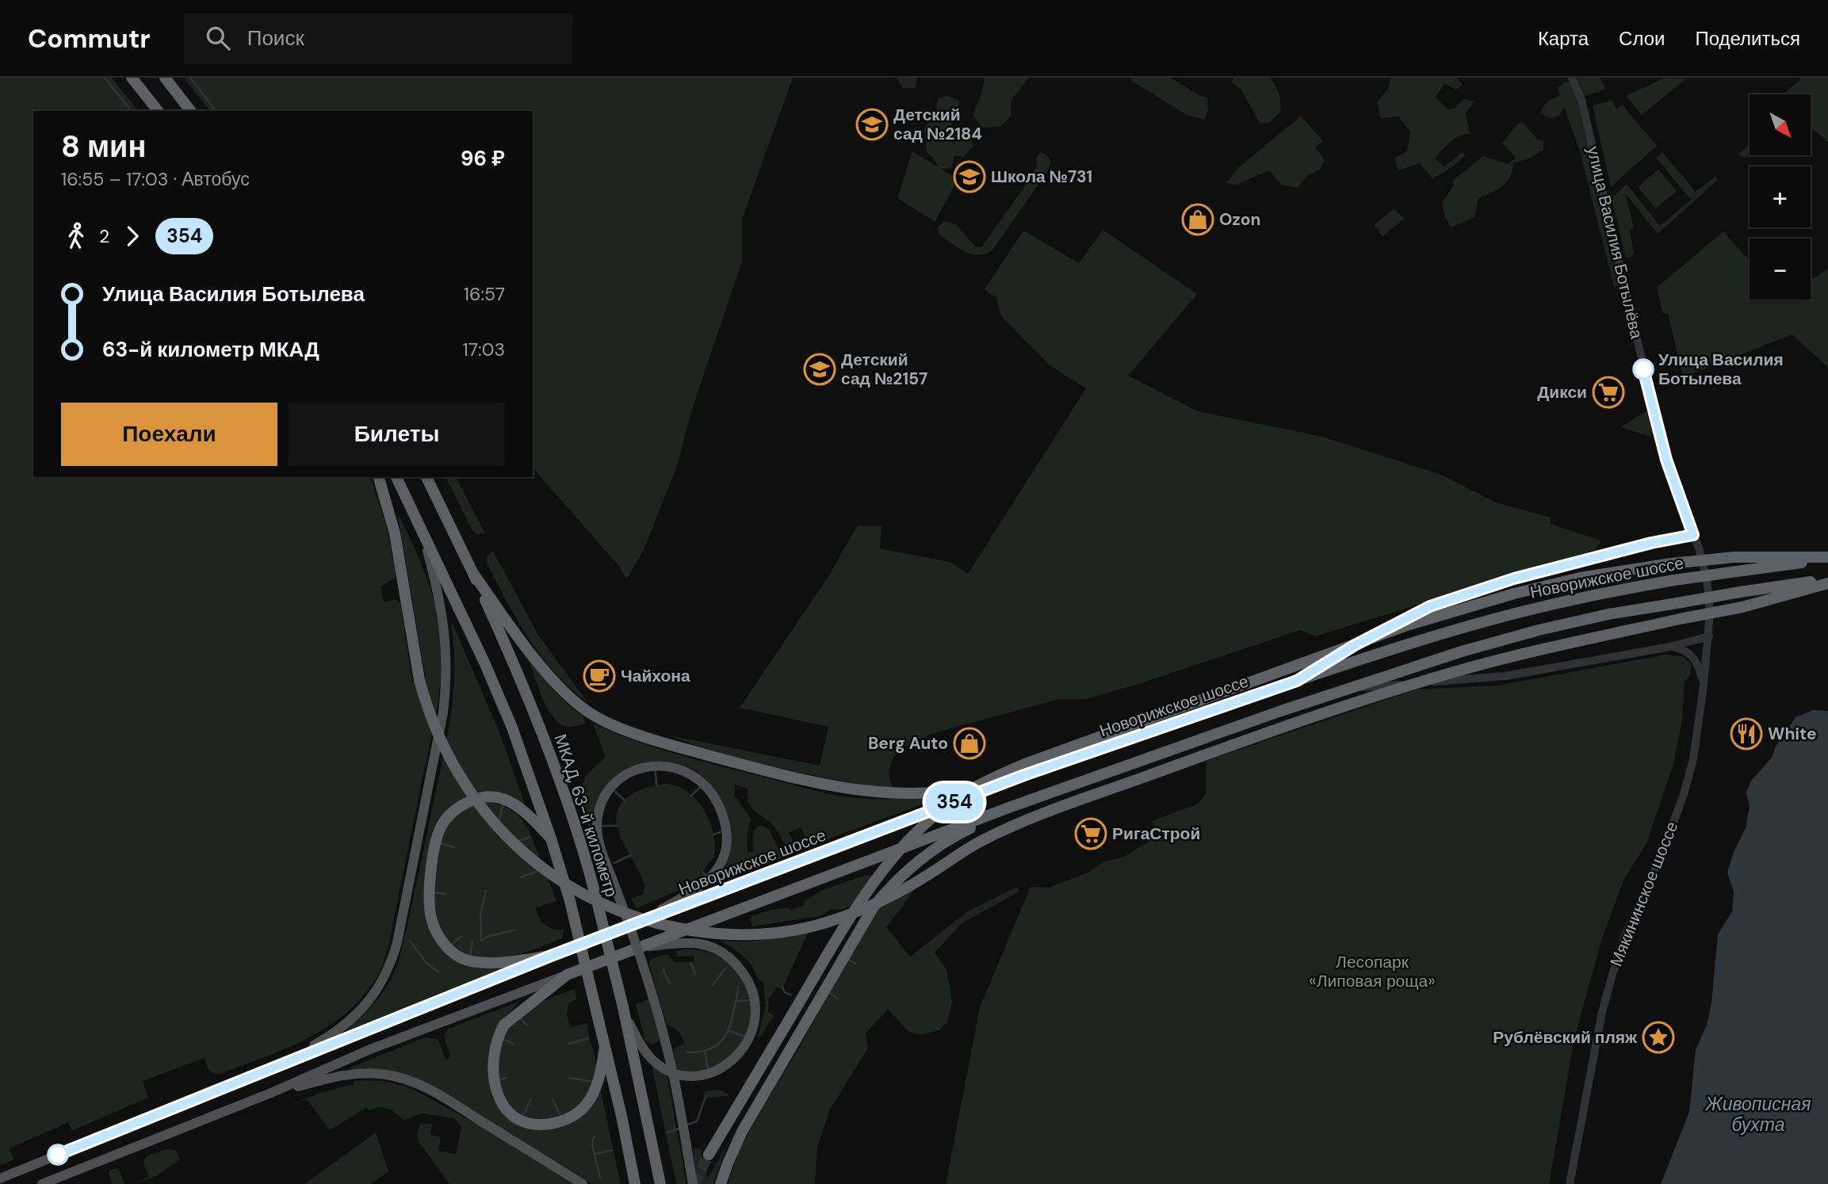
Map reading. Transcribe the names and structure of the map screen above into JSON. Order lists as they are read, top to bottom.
{
  "streets": {
    "highway": ["Новорижское шоссе", "МКАД, 63-й километр"],
    "street": ["улица Василия Ботылёва", "Мякининское шоссе"]
  },
  "crossings": [
    ["улица Василия Ботылёва", "Мякининское шоссе"]
  ],
  "water": ["Живописная бухта"],
  "parks": ["Лесопарк «Липовая роща»"],
  "places": {
    "school or university": ["Детский сад №2184", "Школа №731", "Детский сад №2157"],
    "shop": ["Ozon", "Berg Auto"],
    "other": ["Улица Василия Ботылева"],
    "supermarket": ["Дикси", "РигаСтрой"],
    "cafe": ["Чайхона"],
    "restaurant": ["White"],
    "place": ["Рублёвский пляж"]
  },
  "lines": ["bus line 354"],
  "north": "bottom right",
  "page": {
    "header": "Commutr",
    "search": "Поиск",
    "nav": ["Карта", "Слои", "Поделиться"],
    "on_map": "354",
    "map_buttons": ["+", "−"],
    "heading": ["8 мин", "16:55 – 17:03 · Автобус", "96 ₽"],
    "legs": ["2", "354"],
    "list": [
      {
        "name": "Улица Василия Ботылева",
        "value": "16:57"
      },
      {
        "name": "63-й километр МКАД",
        "value": "17:03"
      }
    ],
    "buttons": ["Поехали", "Билеты"]
  }
}
